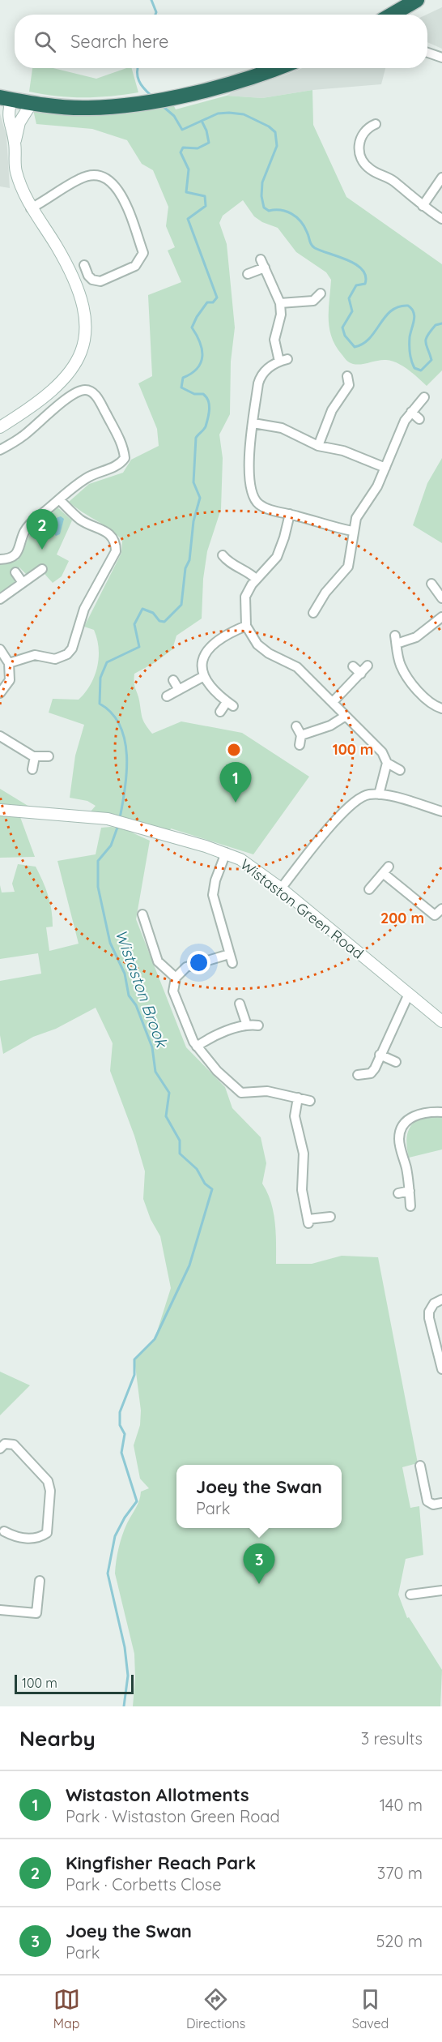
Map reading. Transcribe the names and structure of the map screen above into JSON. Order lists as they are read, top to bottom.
{
  "streets": {
    "street": ["Wistaston Green Road"]
  },
  "water": ["Wistaston Brook"],
  "scale_bar": "100 m",
  "page": {
    "search": "Search here",
    "pins": ["2", "1", "3"],
    "popup": ["Joey the Swan", "Park"],
    "scale": "100 m",
    "heading": ["Nearby", "3 results"],
    "list": [
      {
        "mark": "1",
        "name": "Wistaston Allotments",
        "note": "Park · Wistaston Green Road",
        "value": "140 m"
      },
      {
        "mark": "2",
        "name": "Kingfisher Reach Park",
        "note": "Park · Corbetts Close",
        "value": "370 m"
      },
      {
        "mark": "3",
        "name": "Joey the Swan",
        "note": "Park",
        "value": "520 m"
      }
    ],
    "nav": ["Map", "Directions", "Saved"]
  },
  "rings": ["100 m", "200 m"]
}
